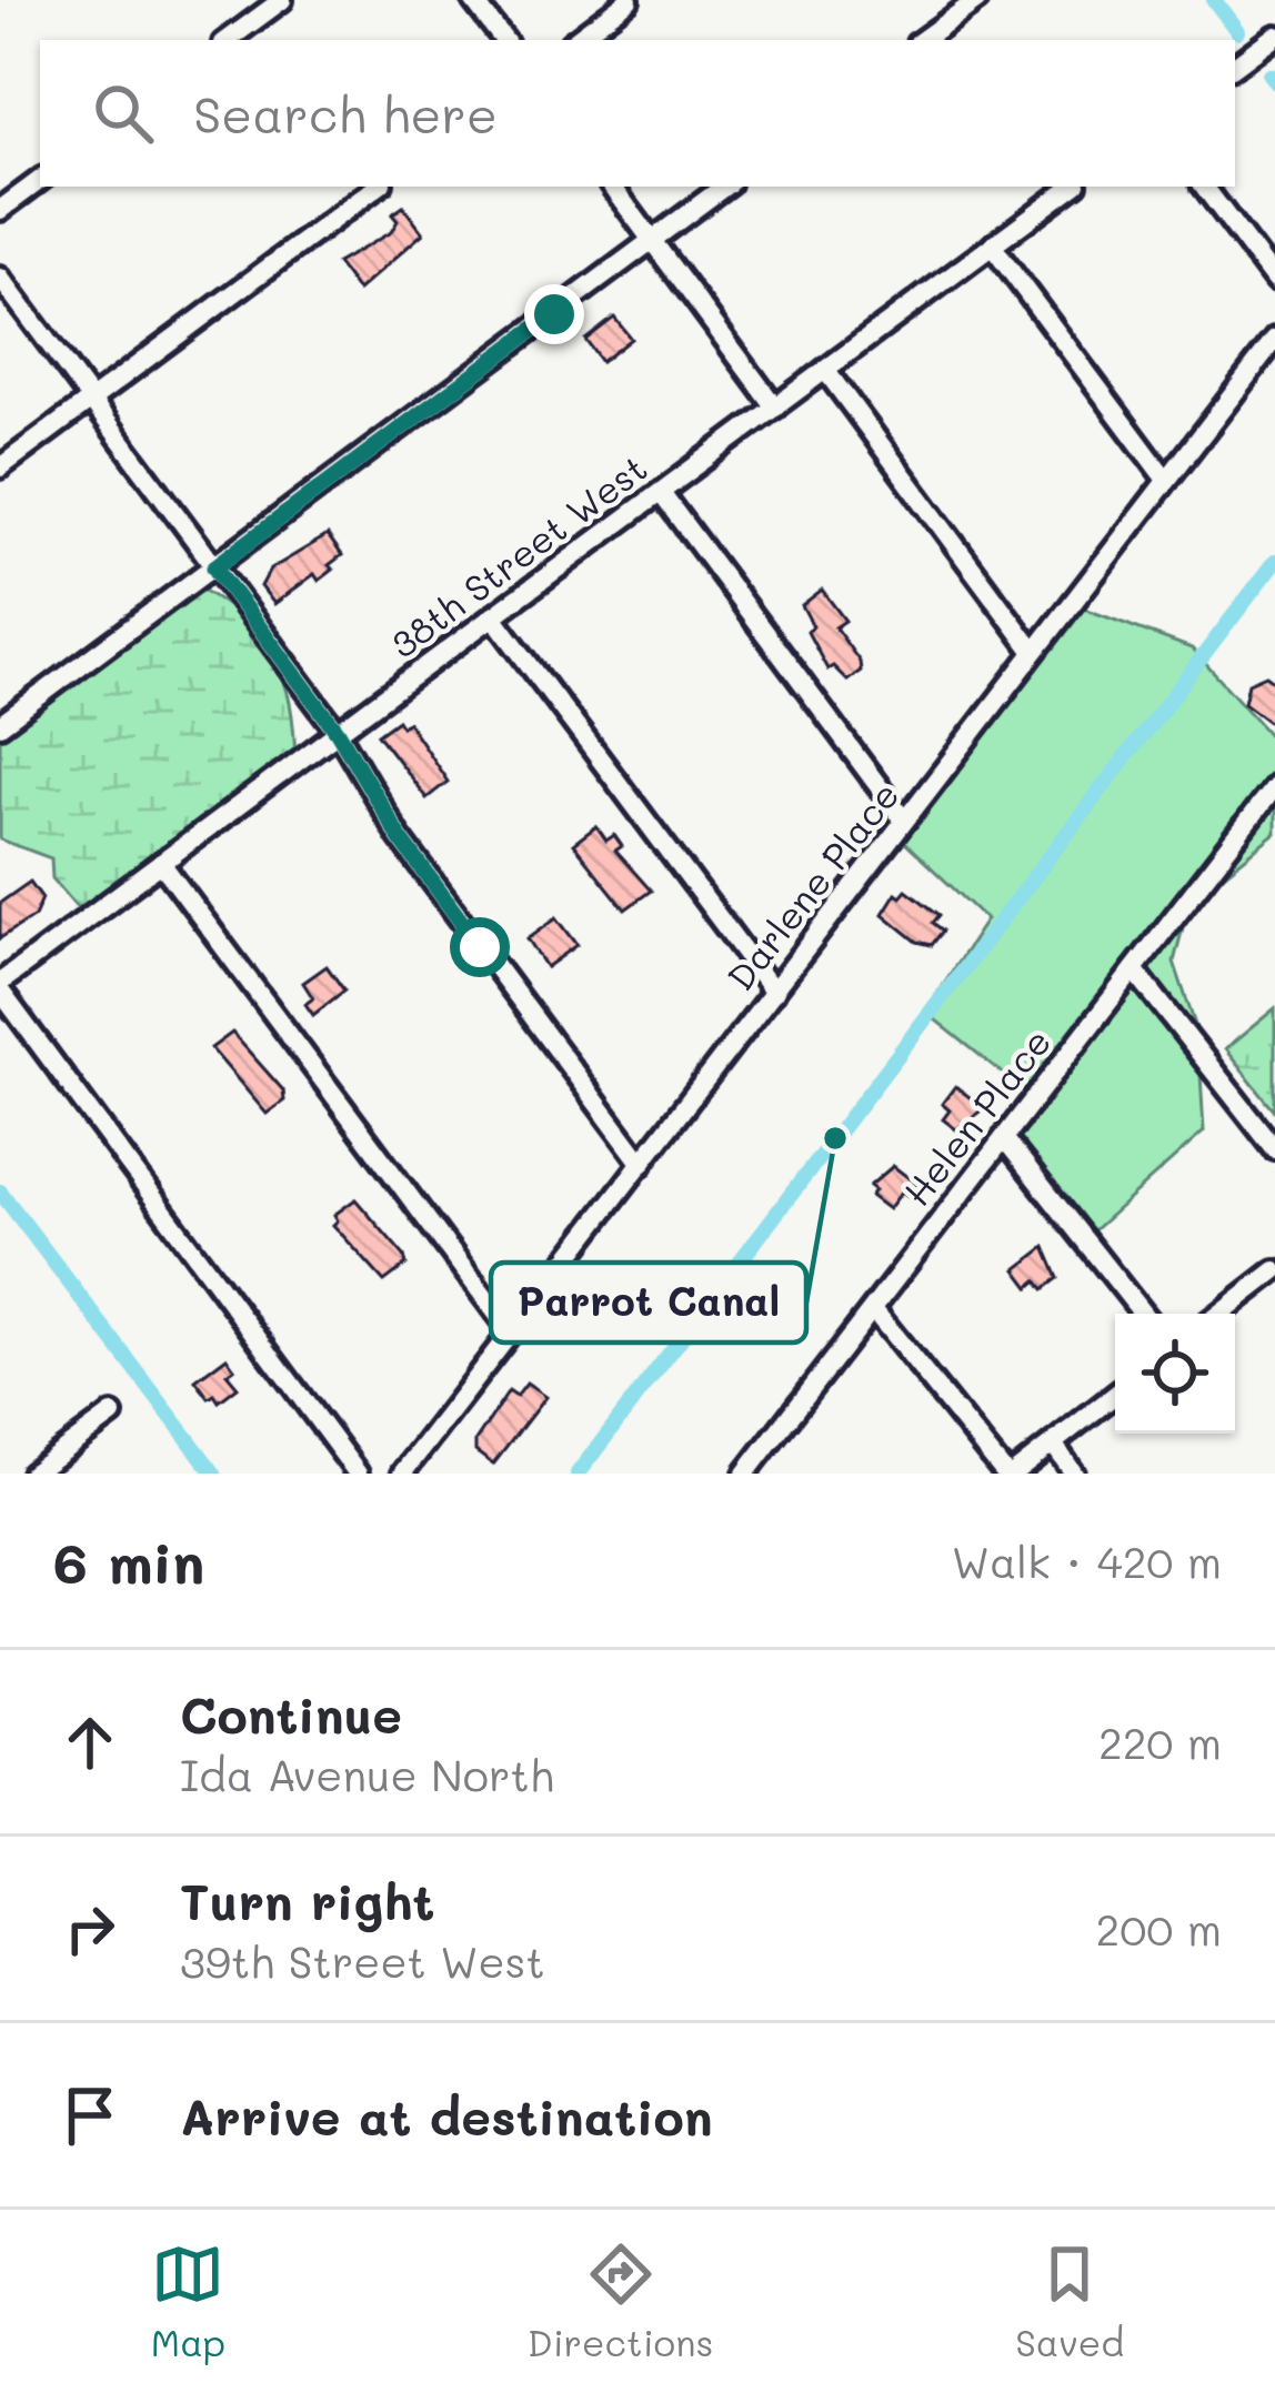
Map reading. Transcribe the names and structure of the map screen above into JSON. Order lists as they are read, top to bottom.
{
  "streets": {
    "street": ["38th Street West", "Darlene Place", "Helen Place"]
  },
  "places": ["Parrot Canal"],
  "page": {
    "search": "Search here",
    "heading": ["6 min", "Walk · 420 m"],
    "list": [
      ["Continue", "Ida Avenue North", "220 m"],
      ["Turn right", "39th Street West", "200 m"],
      "Arrive at destination"
    ],
    "nav": ["Map", "Directions", "Saved"]
  }
}
